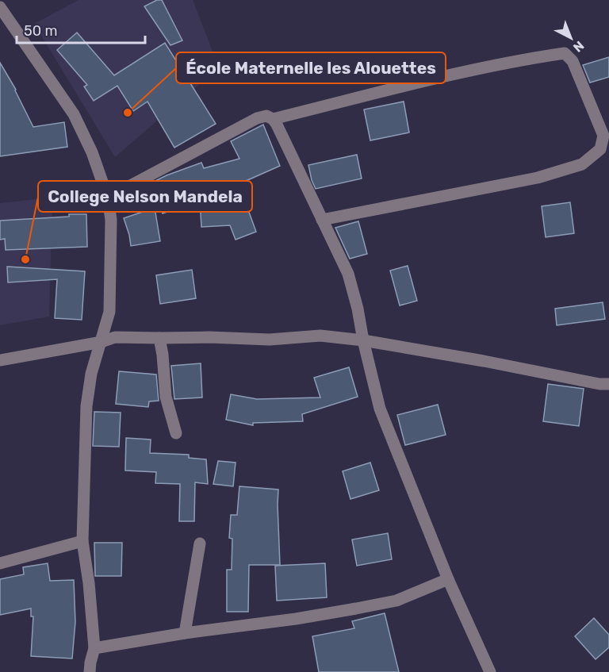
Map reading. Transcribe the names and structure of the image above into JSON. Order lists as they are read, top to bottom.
{
  "places": ["École Maternelle les Alouettes", "College Nelson Mandela"],
  "scale_bar": "50 m",
  "north": "bottom right"
}
